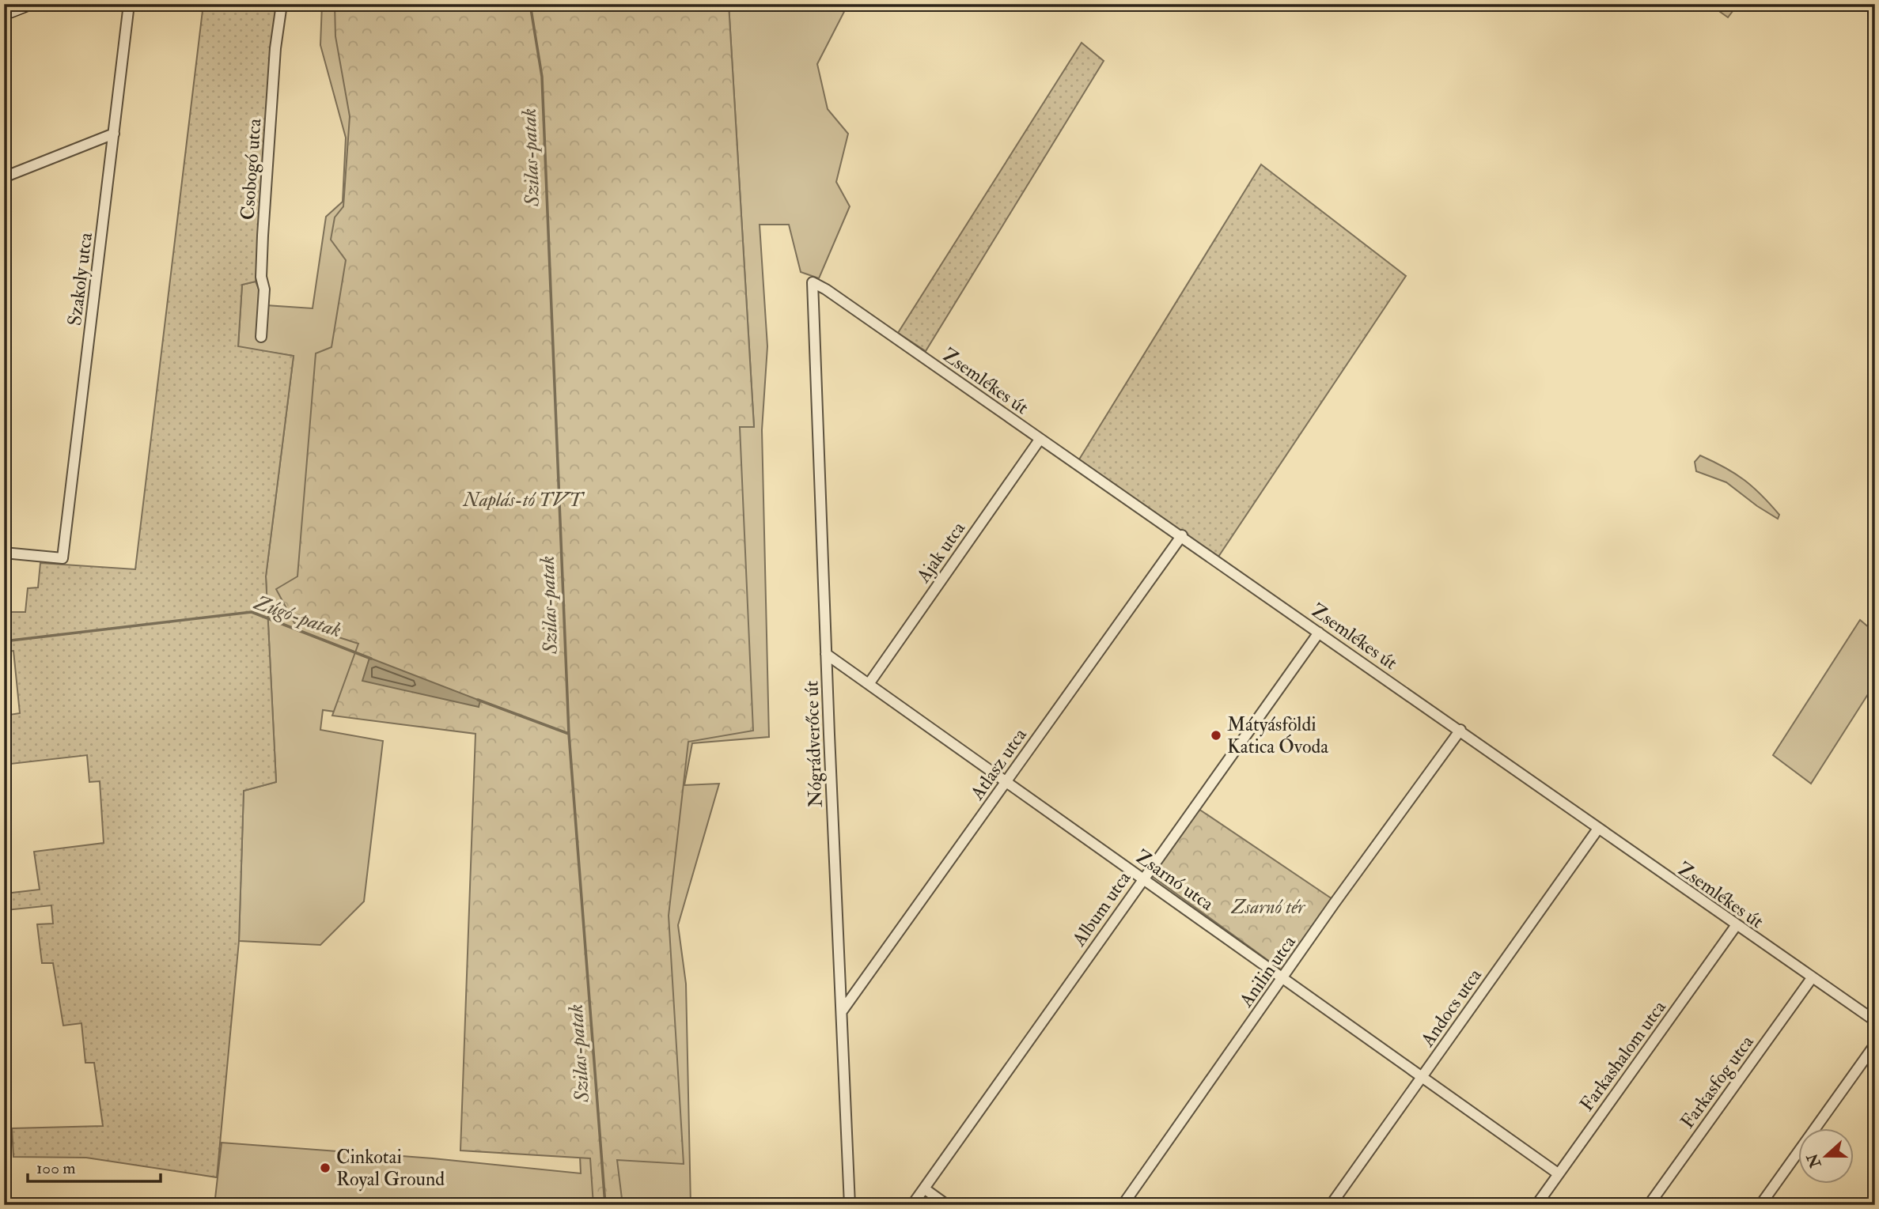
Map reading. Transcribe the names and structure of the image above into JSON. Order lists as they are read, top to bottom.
{
  "streets": {
    "street": [
      "Csobogó utca",
      "Szakoly utca",
      "Zsemlékes út",
      "Ajak utca",
      "Nógrádverőce út",
      "Atlasz utca",
      "Zsarnó utca",
      "Album utca",
      "Anilin utca",
      "Andocs utca",
      "Farkashalom utca",
      "Farkasfog utca"
    ]
  },
  "crossings": [
    ["Zsemlékes út", "Ajak utca"],
    ["Zsemlékes út", "Nógrádverőce út"],
    ["Zsemlékes út", "Atlasz utca"],
    ["Zsemlékes út", "Album utca"],
    ["Zsemlékes út", "Anilin utca"],
    ["Zsemlékes út", "Andocs utca"],
    ["Zsemlékes út", "Farkashalom utca"],
    ["Zsemlékes út", "Farkasfog utca"],
    ["Ajak utca", "Zsarnó utca"],
    ["Nógrádverőce út", "Atlasz utca"],
    ["Nógrádverőce út", "Zsarnó utca"],
    ["Atlasz utca", "Zsarnó utca"],
    ["Zsarnó utca", "Album utca"],
    ["Zsarnó utca", "Anilin utca"],
    ["Zsarnó utca", "Andocs utca"],
    ["Zsarnó utca", "Farkashalom utca"]
  ],
  "water": ["Szilas-patak", "Zúgó-patak"],
  "parks": ["Naplás-tó TVT", "Zsarnó tér"],
  "places": ["Mátyásföldi Katica Óvoda", "Cinkotai Royal Ground"],
  "scale_bar": "100 m",
  "north": "left"
}
